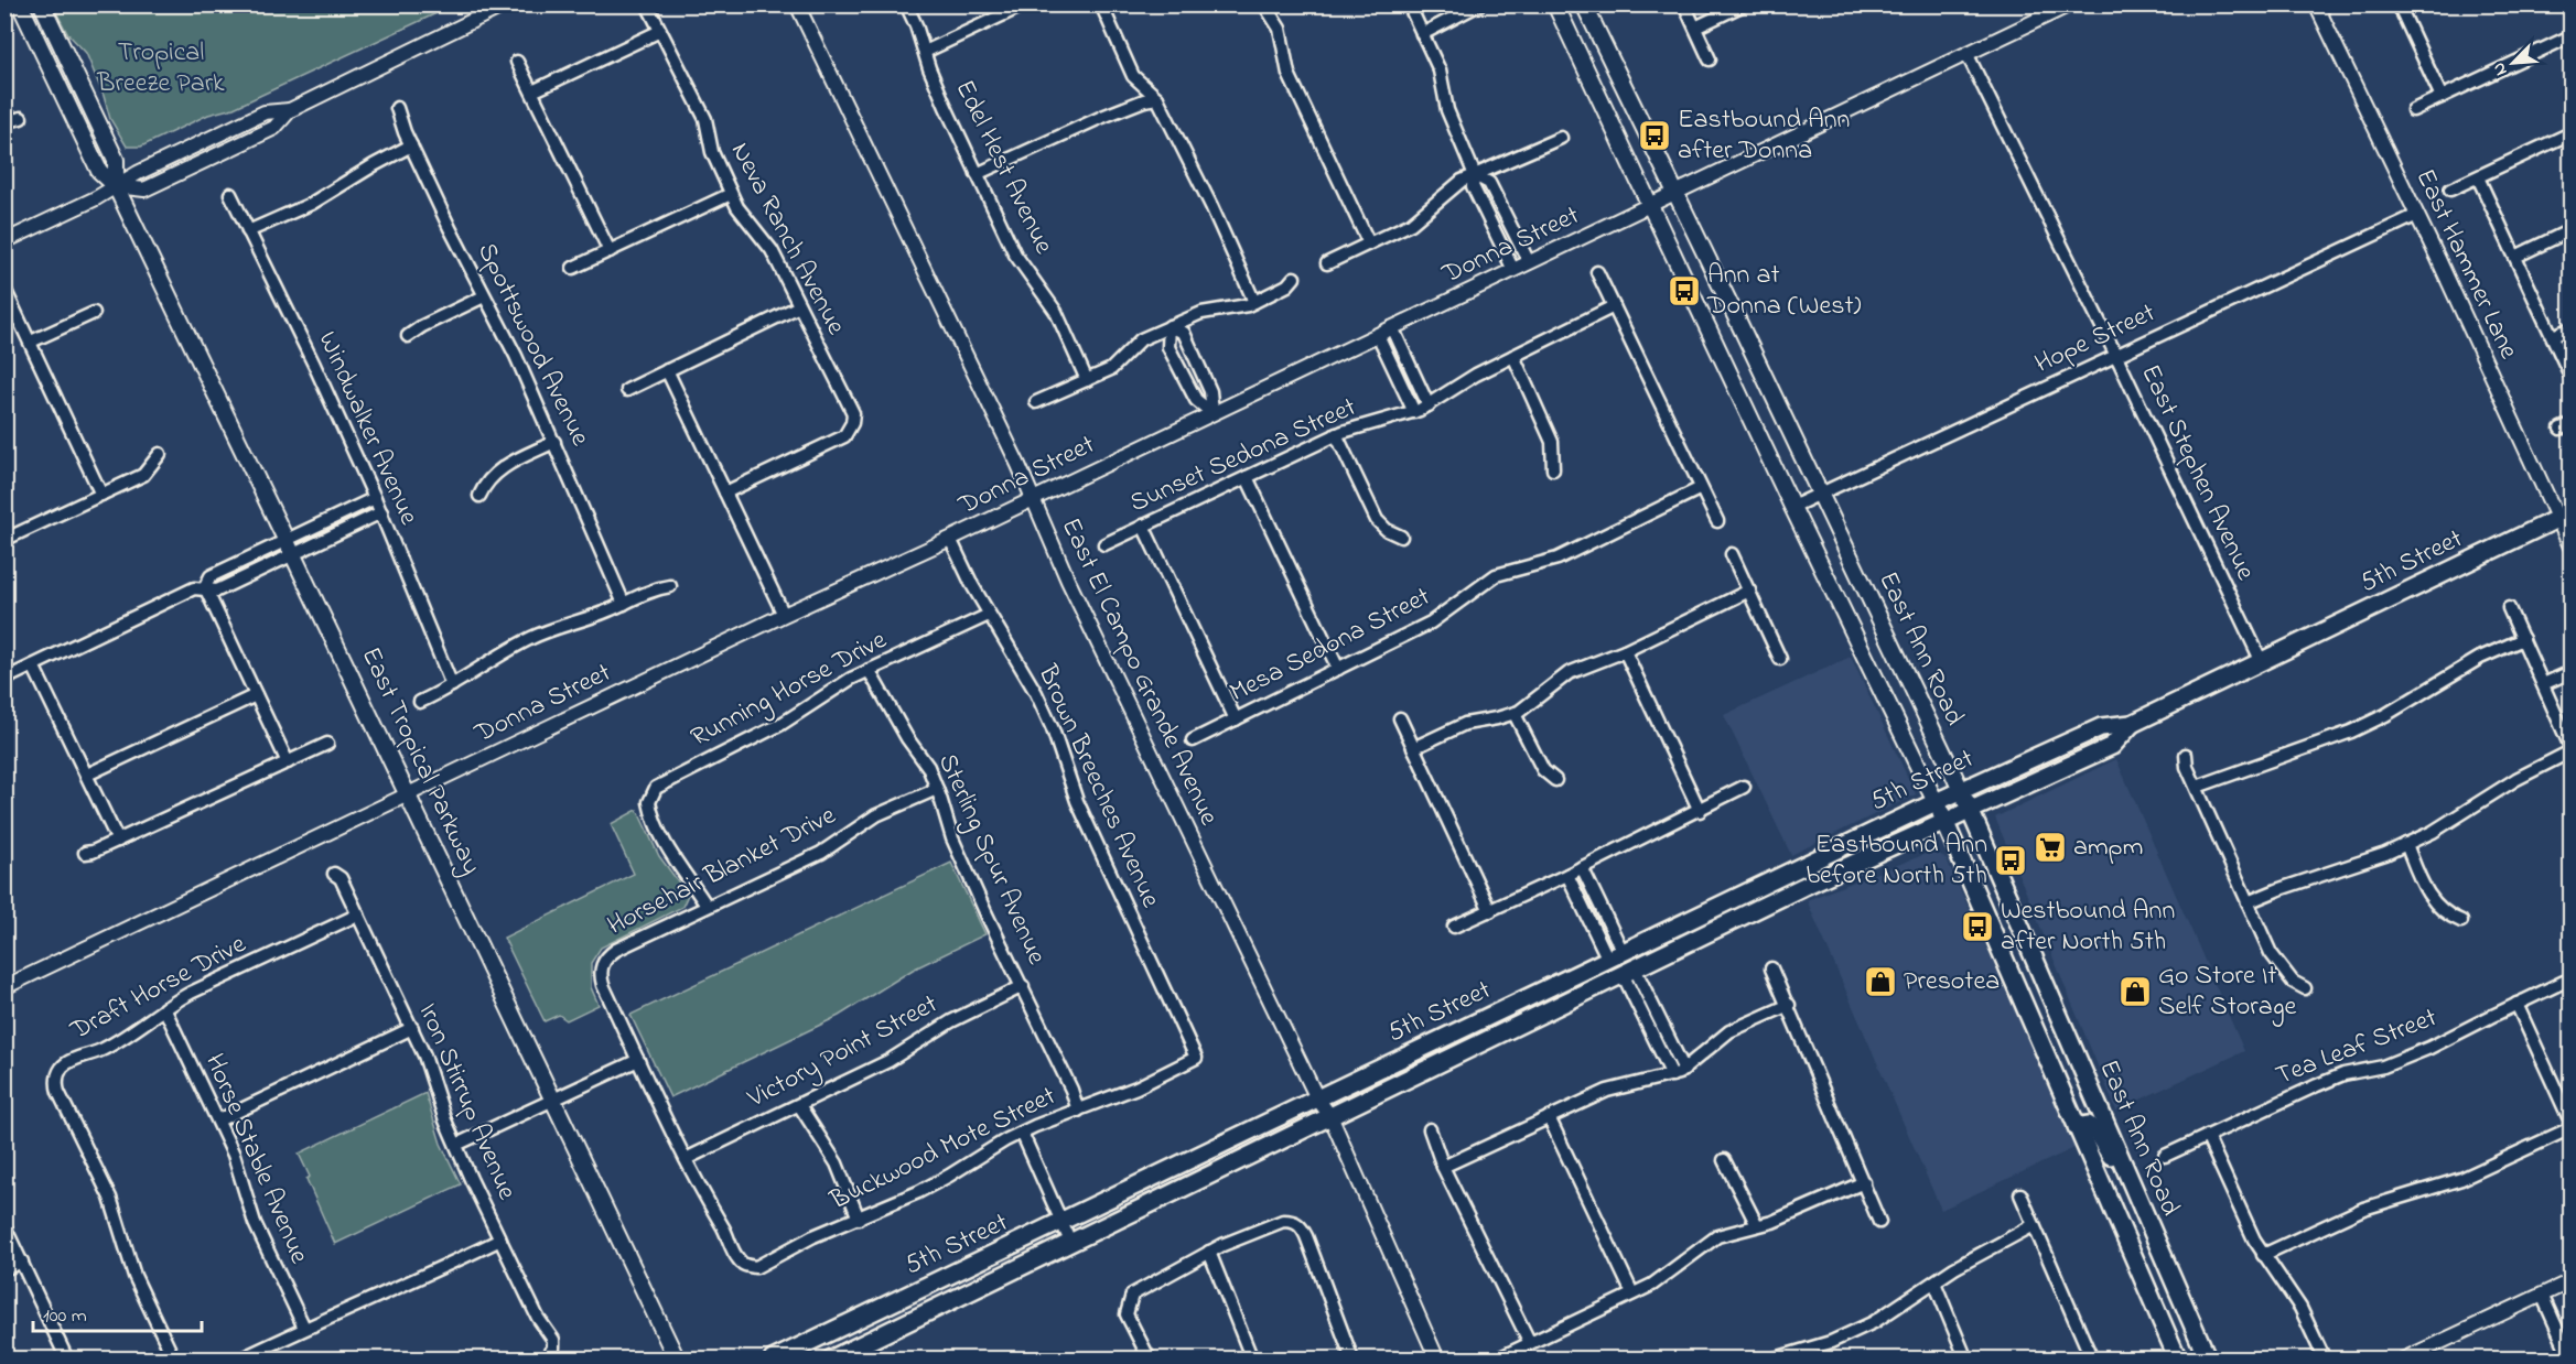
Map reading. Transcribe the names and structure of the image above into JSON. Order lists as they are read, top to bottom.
{
  "streets": {
    "main road": ["5th Street", "East Ann Road", "East Tropical Parkway"],
    "street": [
      "Edel Hest Avenue",
      "Neva Ranch Avenue",
      "Donna Street",
      "East Hammer Lane",
      "Hope Street",
      "Spottswood Avenue",
      "Windwalker Avenue",
      "Sunset Sedona Street",
      "East Stephen Avenue",
      "Mesa Sedona Street",
      "East El Campo Grande Avenue",
      "Running Horse Drive",
      "Brown Breeches Avenue",
      "Sterling Spur Avenue",
      "Horsehair Blanket Drive",
      "Draft Horse Drive",
      "Tea Leaf Street",
      "Victory Point Street",
      "Iron Stirrup Avenue",
      "Buckwood Mote Street",
      "Horse Stable Avenue"
    ]
  },
  "crossings": [
    ["Donna Street", "East Stephen Avenue"],
    ["Donna Street", "East Ann Road"],
    ["Donna Street", "East El Campo Grande Avenue"],
    ["Donna Street", "East Tropical Parkway"],
    ["Donna Street", "Brown Breeches Avenue"],
    ["East Hammer Lane", "Hope Street"],
    ["East Hammer Lane", "5th Street"],
    ["Hope Street", "East Stephen Avenue"],
    ["Hope Street", "East Ann Road"],
    ["East Stephen Avenue", "5th Street"],
    ["5th Street", "East Ann Road"],
    ["5th Street", "East El Campo Grande Avenue"],
    ["Running Horse Drive", "Brown Breeches Avenue"],
    ["Running Horse Drive", "Sterling Spur Avenue"],
    ["Running Horse Drive", "Horsehair Blanket Drive"],
    ["Brown Breeches Avenue", "Buckwood Mote Street"],
    ["Sterling Spur Avenue", "Horsehair Blanket Drive"],
    ["Sterling Spur Avenue", "Victory Point Street"],
    ["Sterling Spur Avenue", "Buckwood Mote Street"],
    ["Draft Horse Drive", "Iron Stirrup Avenue"],
    ["Draft Horse Drive", "Horse Stable Avenue"],
    ["Victory Point Street", "Buckwood Mote Street"]
  ],
  "parks": ["Tropical Breeze Park"],
  "places": {
    "bus stop": [
      "Eastbound Ann after Donna",
      "Ann at Donna (West)",
      "Eastbound Ann before North 5th",
      "Westbound Ann after North 5th"
    ],
    "supermarket": ["ampm"],
    "shop": ["Presotea", "Go Store It Self Storage"]
  },
  "scale_bar": "100 m",
  "north": "bottom left"
}
